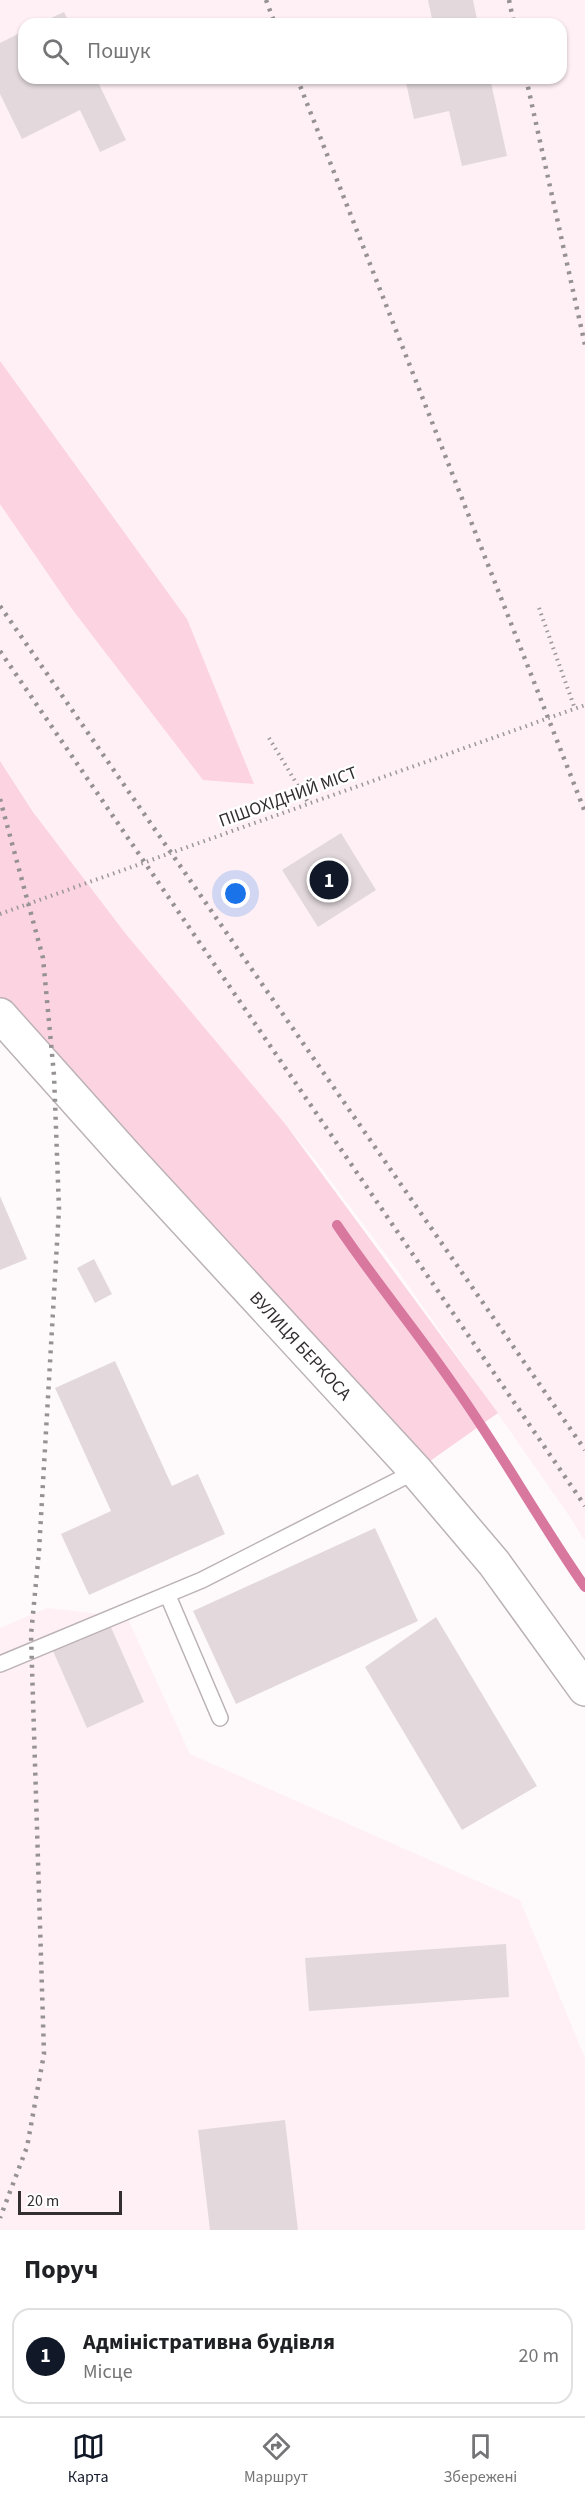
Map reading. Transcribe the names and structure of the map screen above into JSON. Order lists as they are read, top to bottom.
{
  "streets": {
    "street": ["ВУЛИЦЯ БЕРКОСА"],
    "path": ["ПІШОХІДНИЙ МІСТ"]
  },
  "scale_bar": "20 m",
  "page": {
    "search": "Пошук",
    "pins": "1",
    "scale": "20 m",
    "heading": "Поруч",
    "list": [
      {
        "mark": "1",
        "name": "Адміністративна будівля",
        "note": "Місце",
        "value": "20 m"
      }
    ],
    "nav": ["Карта", "Маршрут", "Збережені"]
  }
}
